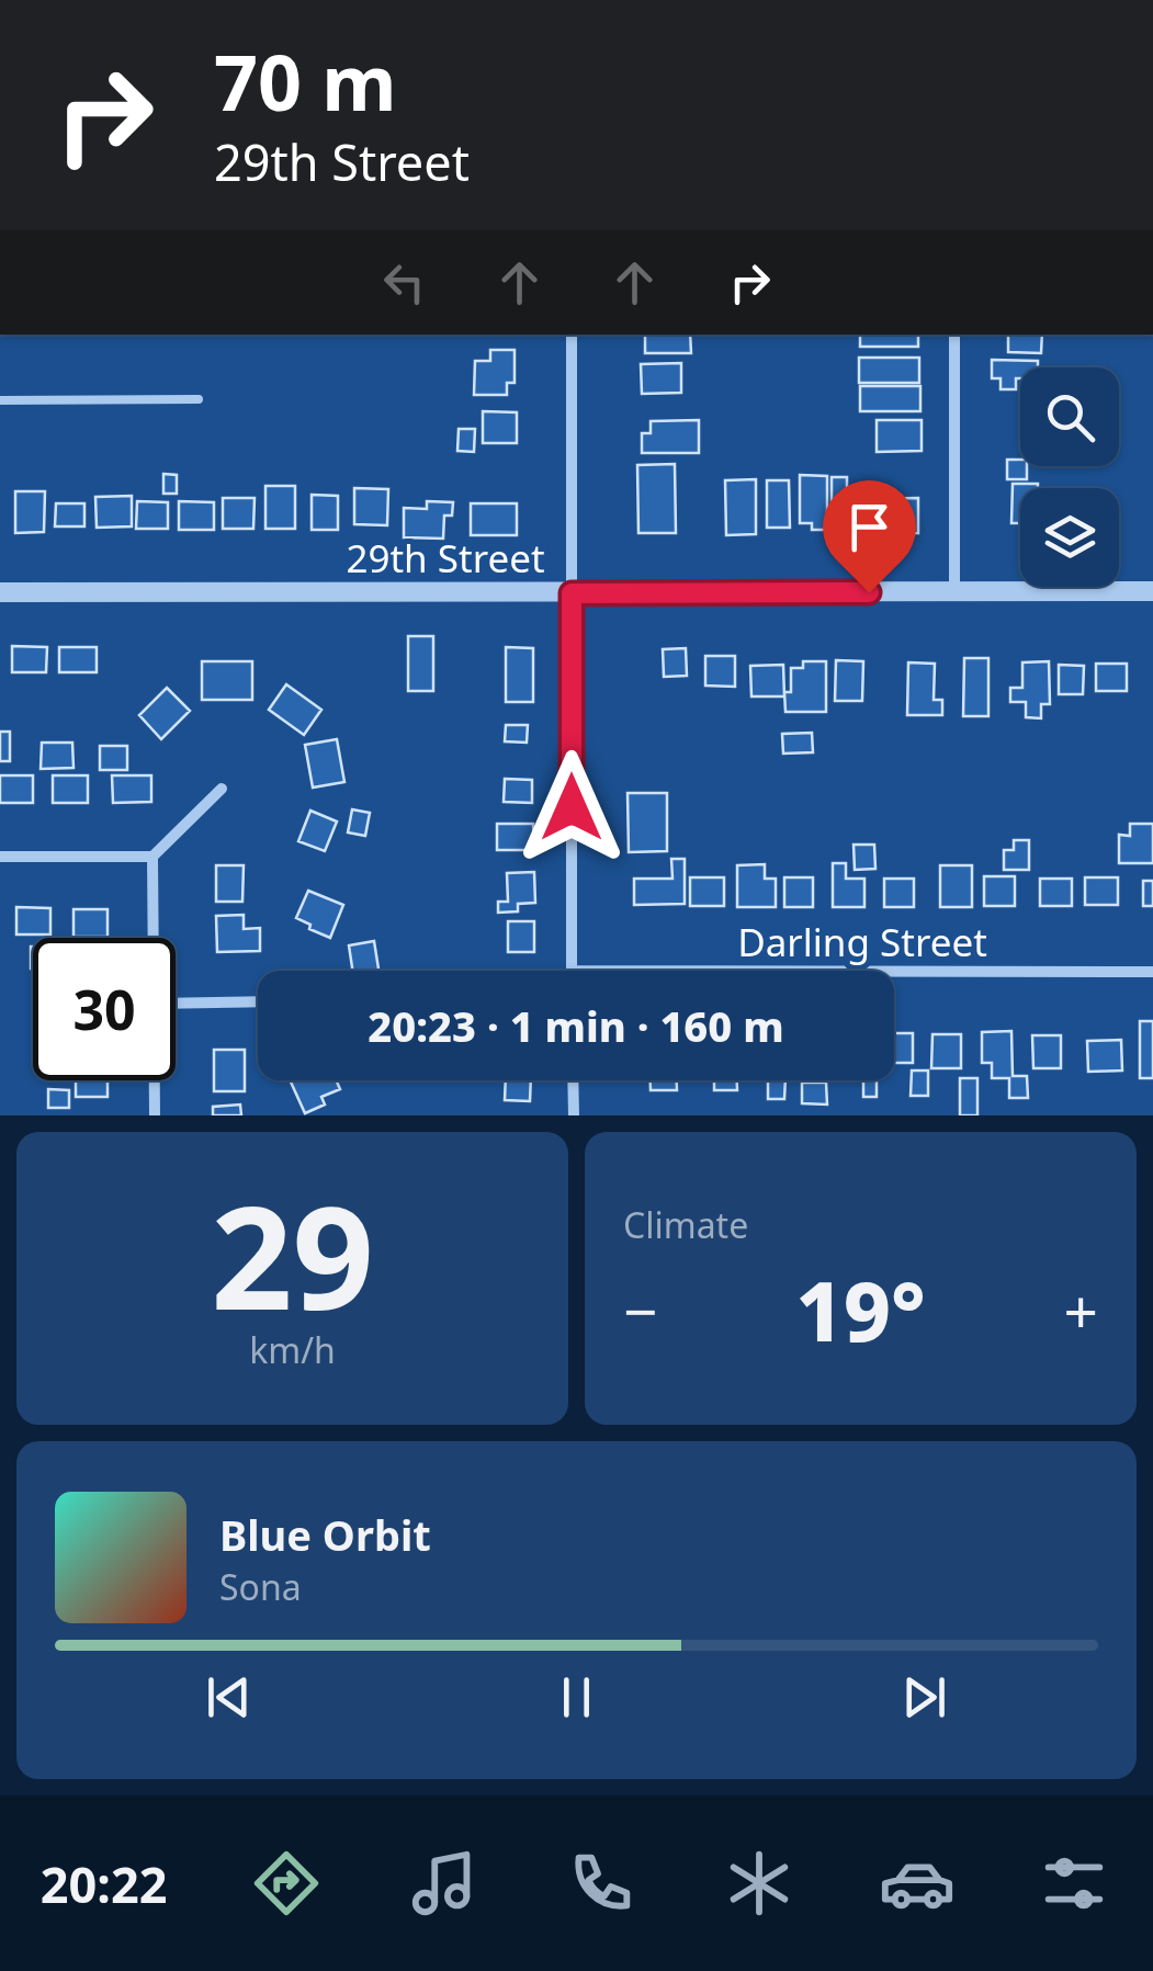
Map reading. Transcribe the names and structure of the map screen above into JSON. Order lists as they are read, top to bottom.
{
  "streets": {
    "street": ["29th Street", "Darling Street"]
  },
  "page": {
    "turn": ["70 m", "29th Street"],
    "limit": "30",
    "trip": "20:23 · 1 min · 160 m",
    "tile": [
      ["29", "km/h"],
      "Climate"
    ],
    "heat": ["−", "19°", "+"],
    "song": ["Blue Orbit", "Sona"],
    "tabs": "20:22"
  }
}
